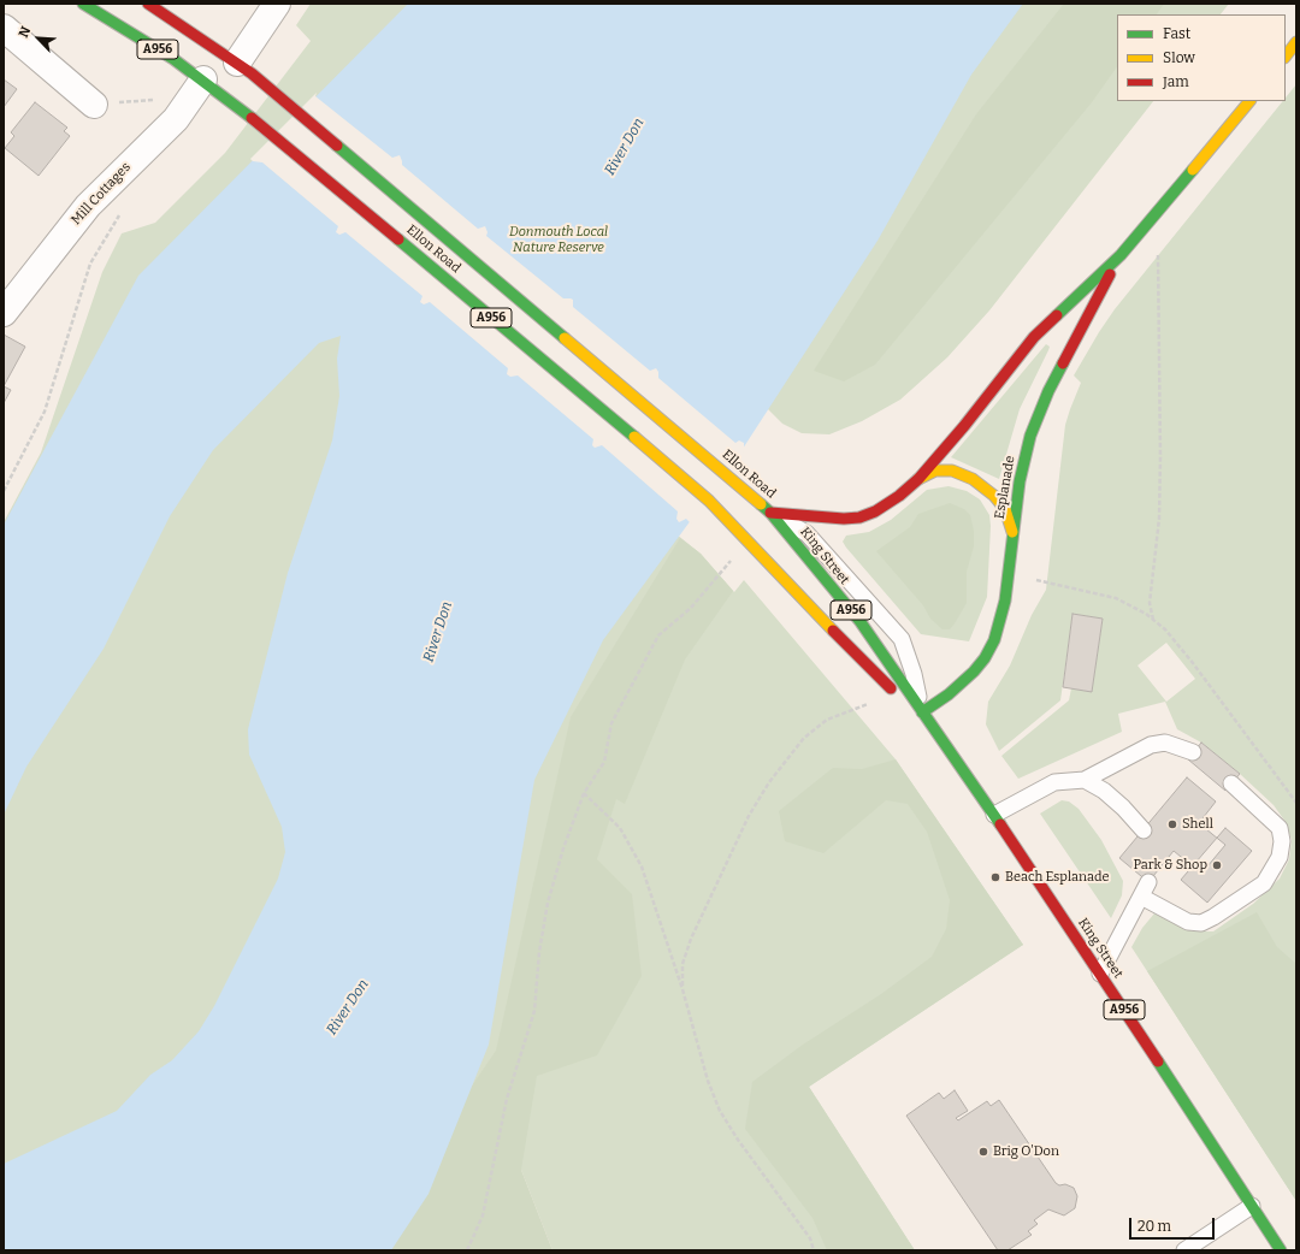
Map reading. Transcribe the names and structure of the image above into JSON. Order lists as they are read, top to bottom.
{
  "streets": {
    "main road": [
      "A956",
      "Ellon Road",
      "Esplanade",
      "King Street"
    ],
    "street": ["Mill Cottages"]
  },
  "crossings": [
    ["Mill Cottages", "Ellon Road"],
    ["Ellon Road", "Esplanade"],
    ["Ellon Road", "King Street"],
    ["Esplanade", "King Street"]
  ],
  "water": ["River Don"],
  "parks": ["Donmouth Local Nature Reserve"],
  "places": [
    "Shell",
    "Park & Shop",
    "Beach Esplanade",
    "Brig O'Don"
  ],
  "legend": ["Fast", "Slow", "Jam"],
  "scale_bar": "20 m",
  "north": "top left"
}
